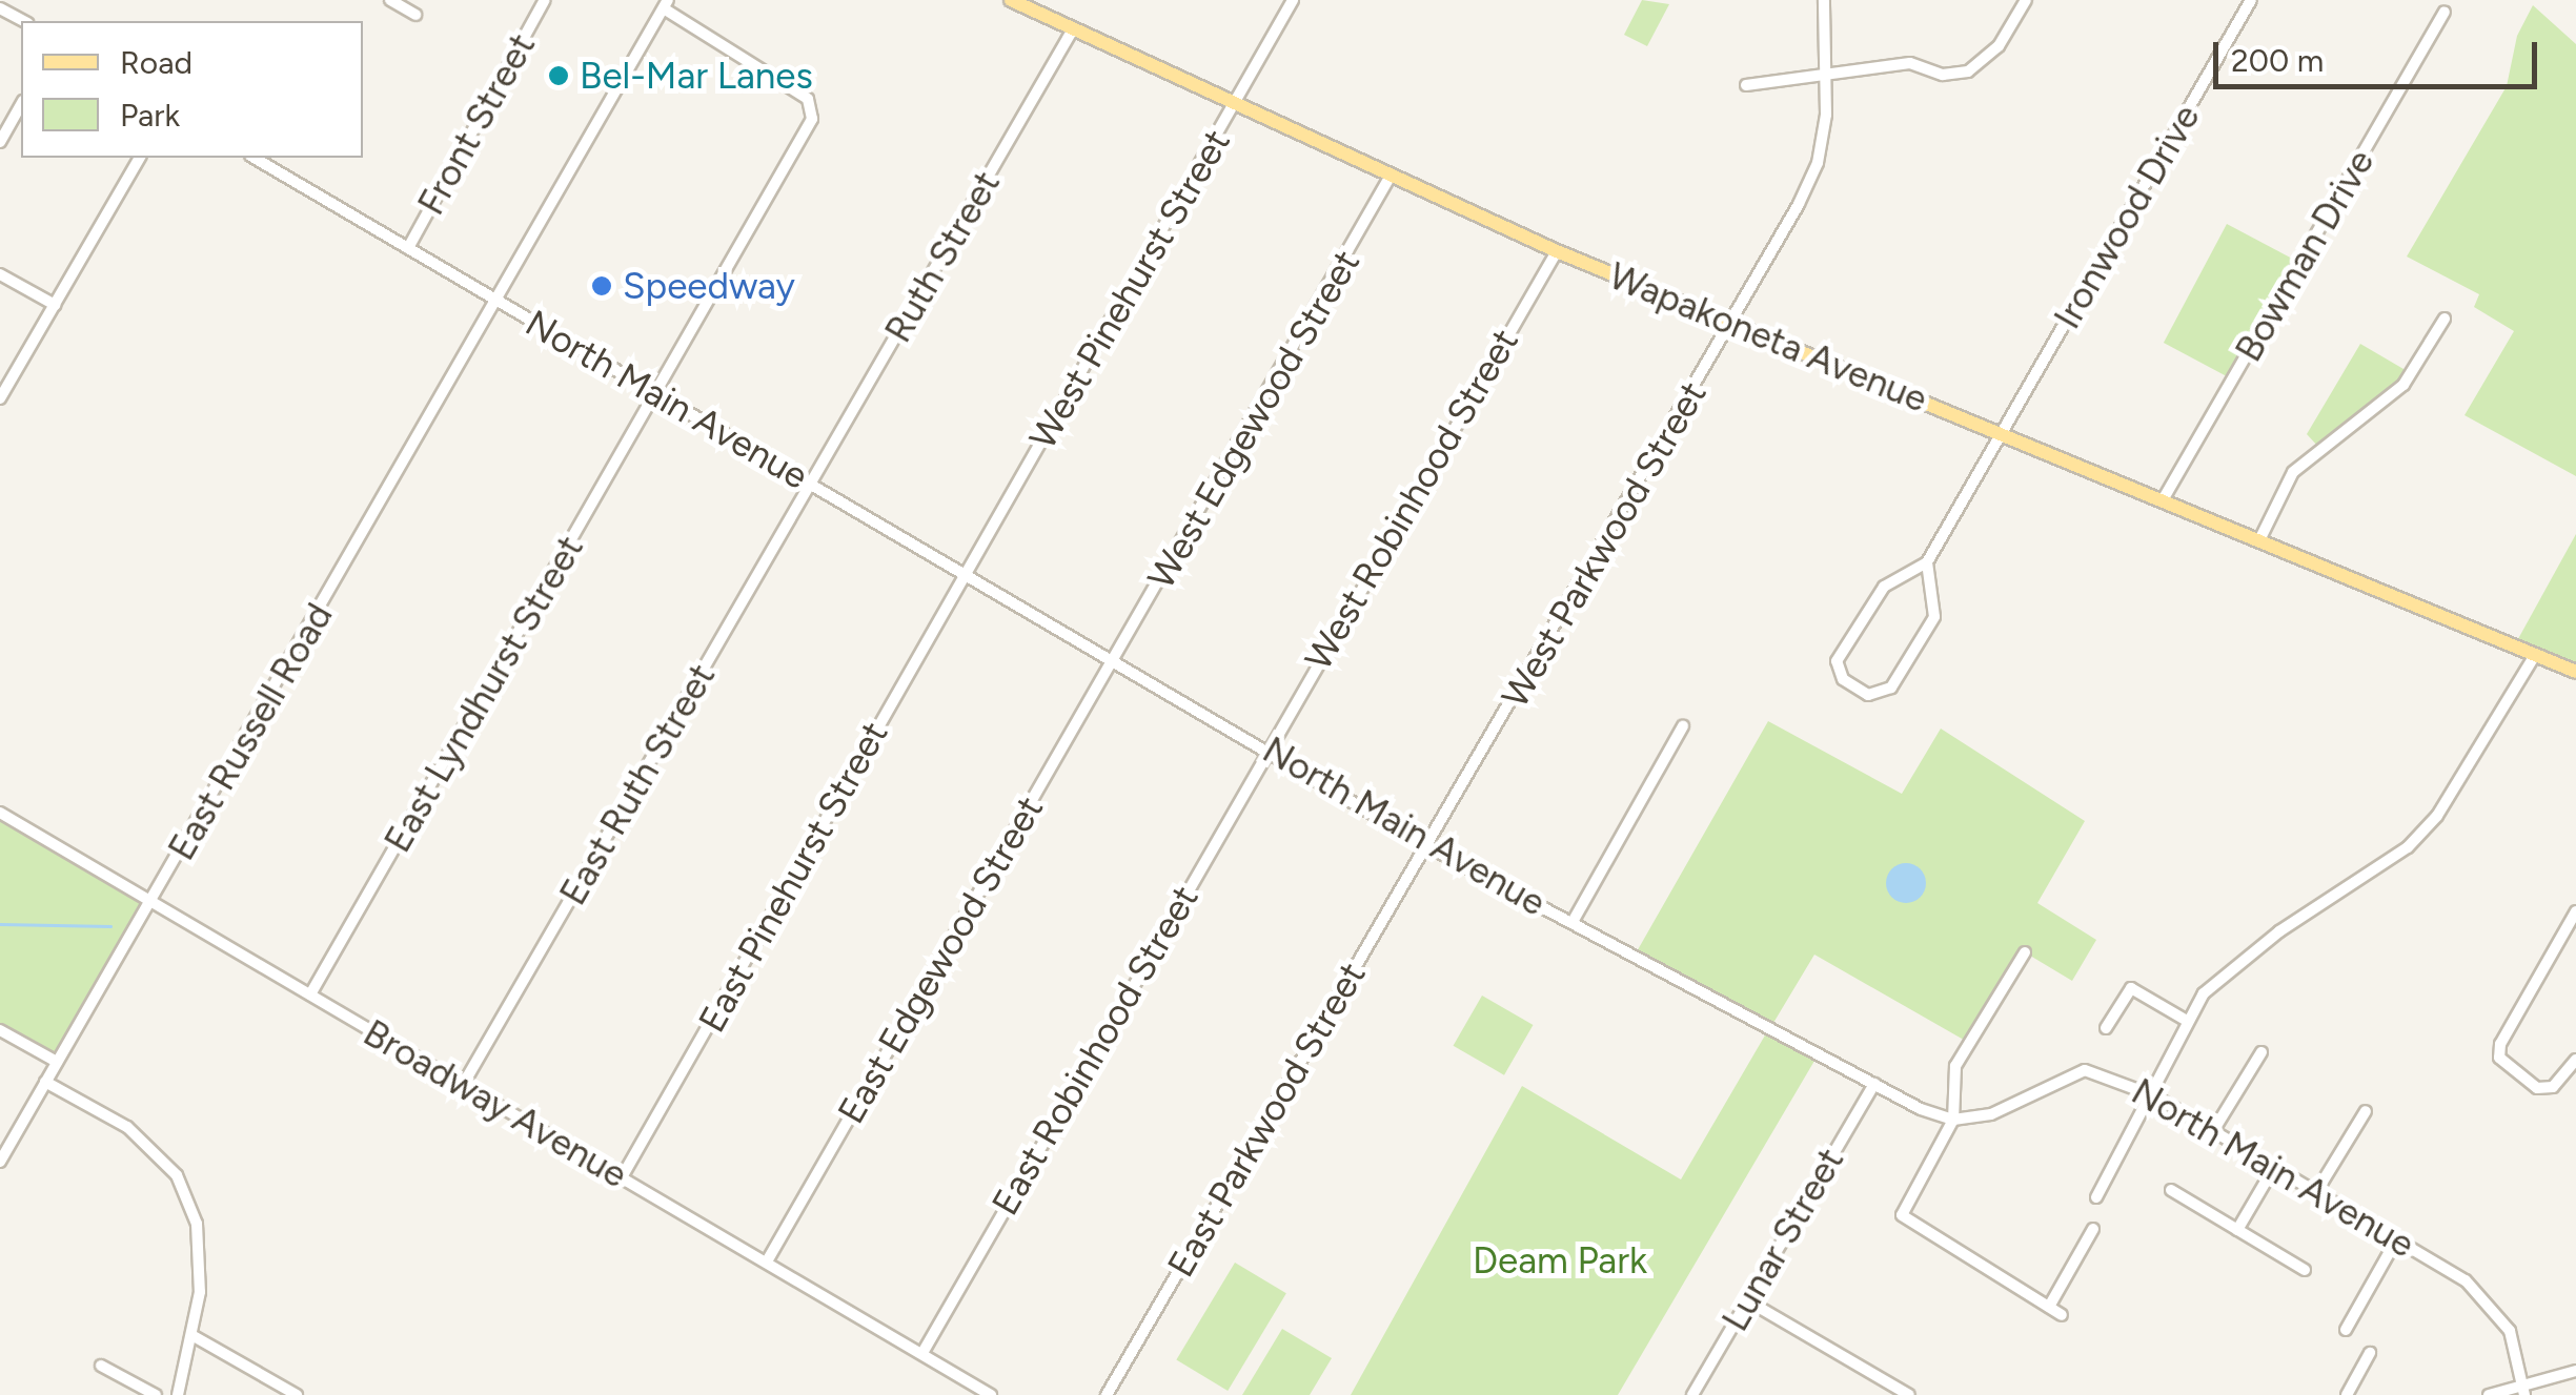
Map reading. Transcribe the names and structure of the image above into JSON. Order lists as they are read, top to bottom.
{
  "streets": {
    "main road": ["Wapakoneta Avenue"],
    "street": [
      "Front Street",
      "Ironwood Drive",
      "Bowman Drive",
      "Ruth Street",
      "West Pinehurst Street",
      "North Main Avenue",
      "West Edgewood Street",
      "West Robinhood Street",
      "West Parkwood Street",
      "East Lyndhurst Street",
      "East Russell Road",
      "East Ruth Street",
      "East Pinehurst Street",
      "East Edgewood Street",
      "East Robinhood Street",
      "Broadway Avenue",
      "East Parkwood Street",
      "Lunar Street"
    ]
  },
  "crossings": [
    ["Front Street", "North Main Avenue"],
    ["Ironwood Drive", "Wapakoneta Avenue"],
    ["Bowman Drive", "Wapakoneta Avenue"],
    ["Ruth Street", "Wapakoneta Avenue"],
    ["Ruth Street", "North Main Avenue"],
    ["Ruth Street", "East Ruth Street"],
    ["West Pinehurst Street", "Wapakoneta Avenue"],
    ["West Pinehurst Street", "North Main Avenue"],
    ["West Pinehurst Street", "East Pinehurst Street"],
    ["Wapakoneta Avenue", "West Edgewood Street"],
    ["Wapakoneta Avenue", "West Robinhood Street"],
    ["Wapakoneta Avenue", "West Parkwood Street"],
    ["North Main Avenue", "West Edgewood Street"],
    ["North Main Avenue", "West Robinhood Street"],
    ["North Main Avenue", "West Parkwood Street"],
    ["North Main Avenue", "East Lyndhurst Street"],
    ["North Main Avenue", "East Russell Road"],
    ["North Main Avenue", "East Ruth Street"],
    ["North Main Avenue", "East Pinehurst Street"],
    ["North Main Avenue", "East Edgewood Street"],
    ["North Main Avenue", "East Robinhood Street"],
    ["North Main Avenue", "East Parkwood Street"],
    ["North Main Avenue", "Lunar Street"],
    ["West Edgewood Street", "East Edgewood Street"],
    ["West Robinhood Street", "East Robinhood Street"],
    ["West Parkwood Street", "East Parkwood Street"],
    ["East Lyndhurst Street", "East Russell Road"],
    ["East Lyndhurst Street", "Broadway Avenue"],
    ["East Russell Road", "Broadway Avenue"],
    ["East Ruth Street", "Broadway Avenue"],
    ["East Pinehurst Street", "Broadway Avenue"],
    ["East Edgewood Street", "Broadway Avenue"],
    ["East Robinhood Street", "Broadway Avenue"]
  ],
  "parks": ["Deam Park"],
  "places": ["Bel-Mar Lanes", "Speedway"],
  "legend": ["Road", "Park"],
  "scale_bar": "200 m"
}
